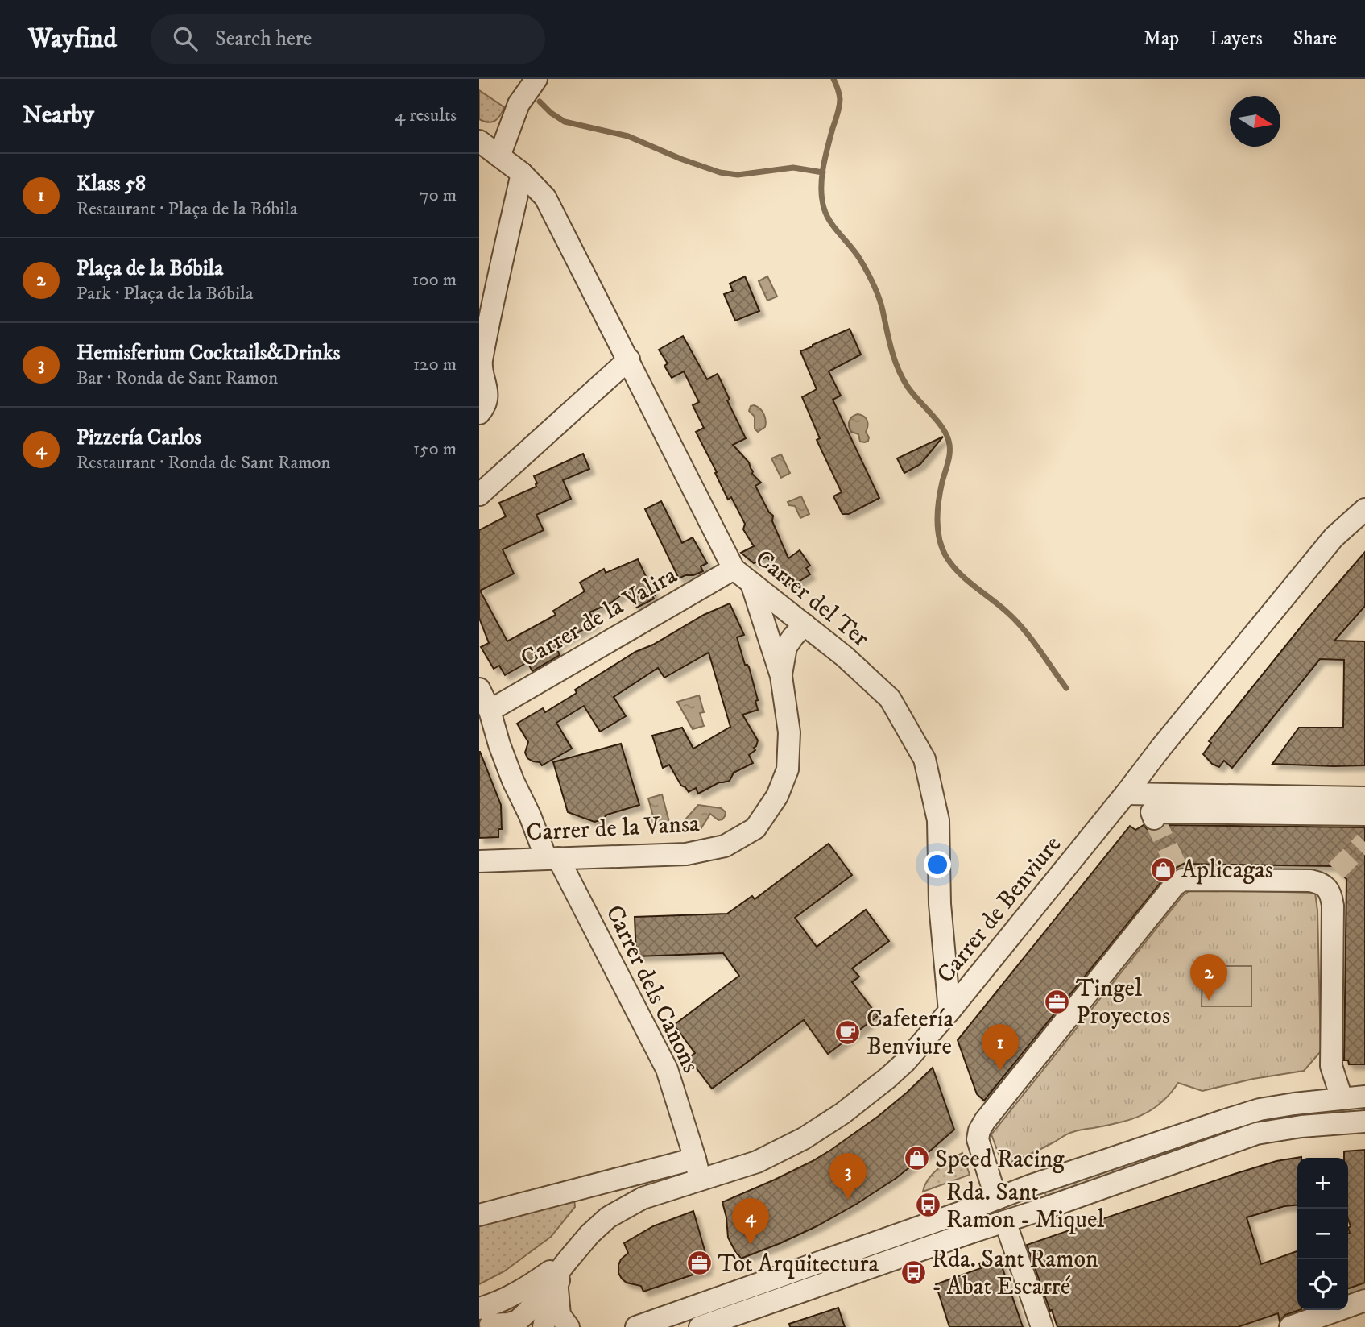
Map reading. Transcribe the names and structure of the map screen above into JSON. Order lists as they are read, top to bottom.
{
  "streets": {
    "street": [
      "Carrer del Ter",
      "Carrer de la Valira",
      "Carrer de la Vansa",
      "Carrer de Benviure",
      "Carrer dels Canons"
    ]
  },
  "crossings": [
    ["Carrer del Ter", "Carrer de la Valira"],
    ["Carrer del Ter", "Carrer de la Vansa"],
    ["Carrer del Ter", "Carrer de Benviure"],
    ["Carrer de la Valira", "Carrer dels Canons"],
    ["Carrer de la Vansa", "Carrer dels Canons"],
    ["Carrer de Benviure", "Carrer dels Canons"]
  ],
  "places": {
    "shop": ["Aplicagas", "Speed Racing"],
    "office": ["Tingel Proyectos", "Tot Arquitectura"],
    "cafe": ["Cafetería Benviure"],
    "bus stop": ["Rda. Sant Ramon - Miquel", "Rda. Sant Ramon - Abat Escarré"]
  },
  "north": "right",
  "page": {
    "header": "Wayfind",
    "search": "Search here",
    "nav": ["Map", "Layers", "Share"],
    "heading": ["Nearby", "4 results"],
    "list": [
      {
        "mark": "1",
        "name": "Klass 58",
        "note": "Restaurant · Plaça de la Bóbila",
        "value": "70 m"
      },
      {
        "mark": "2",
        "name": "Plaça de la Bóbila",
        "note": "Park · Plaça de la Bóbila",
        "value": "100 m"
      },
      {
        "mark": "3",
        "name": "Hemisferium Cocktails&Drinks",
        "note": "Bar · Ronda de Sant Ramon",
        "value": "120 m"
      },
      {
        "mark": "4",
        "name": "Pizzería Carlos",
        "note": "Restaurant · Ronda de Sant Ramon",
        "value": "150 m"
      }
    ],
    "pins": [
      "2",
      "1",
      "3",
      "4"
    ],
    "map_buttons": ["+", "−"]
  }
}
